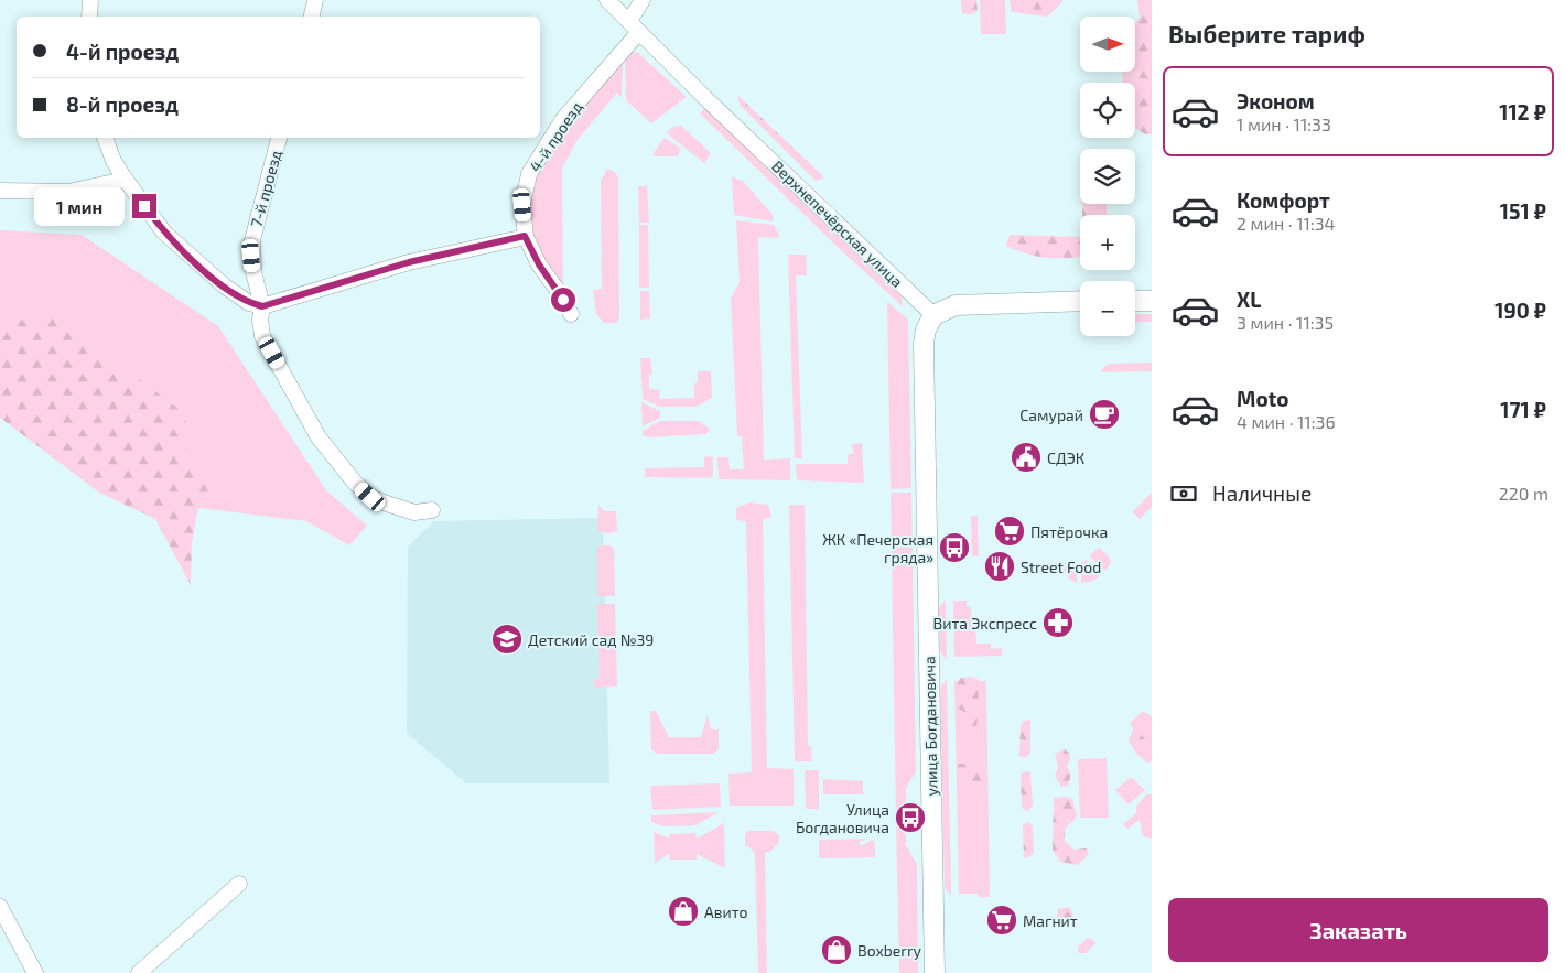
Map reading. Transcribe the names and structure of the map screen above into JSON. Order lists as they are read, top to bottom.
{
  "streets": {
    "street": [
      "4-й проезд",
      "7-й проезд",
      "Верхнепечёрская улица",
      "улица Богдановича"
    ]
  },
  "crossings": [
    ["4-й проезд", "Верхнепечёрская улица"],
    ["Верхнепечёрская улица", "улица Богдановича"]
  ],
  "places": {
    "cafe": ["Самурай"],
    "public building": ["СДЭК"],
    "supermarket": ["Пятёрочка", "Магнит"],
    "bus stop": ["ЖК «Печерская гряда»", "Улица Богдановича"],
    "restaurant": ["Street Food"],
    "pharmacy": ["Вита Экспресс"],
    "school or university": ["Детский сад №39"],
    "shop": ["Авито", "Boxberry"]
  },
  "north": "right",
  "page": {
    "heading": "Выберите тариф",
    "map_buttons": ["+", "−"],
    "banner": ["4-й проезд", "8-й проезд"],
    "list": [
      {
        "name": "Эконом",
        "note": "1 мин · 11:33",
        "value": "112 ₽"
      },
      {
        "name": "Комфорт",
        "note": "2 мин · 11:34",
        "value": "151 ₽"
      },
      {
        "name": "XL",
        "note": "3 мин · 11:35",
        "value": "190 ₽"
      },
      {
        "name": "Moto",
        "note": "4 мин · 11:36",
        "value": "171 ₽"
      }
    ],
    "bubble": "1 мин",
    "pay": ["Наличные", "220 m"],
    "buttons": "Заказать"
  }
}
